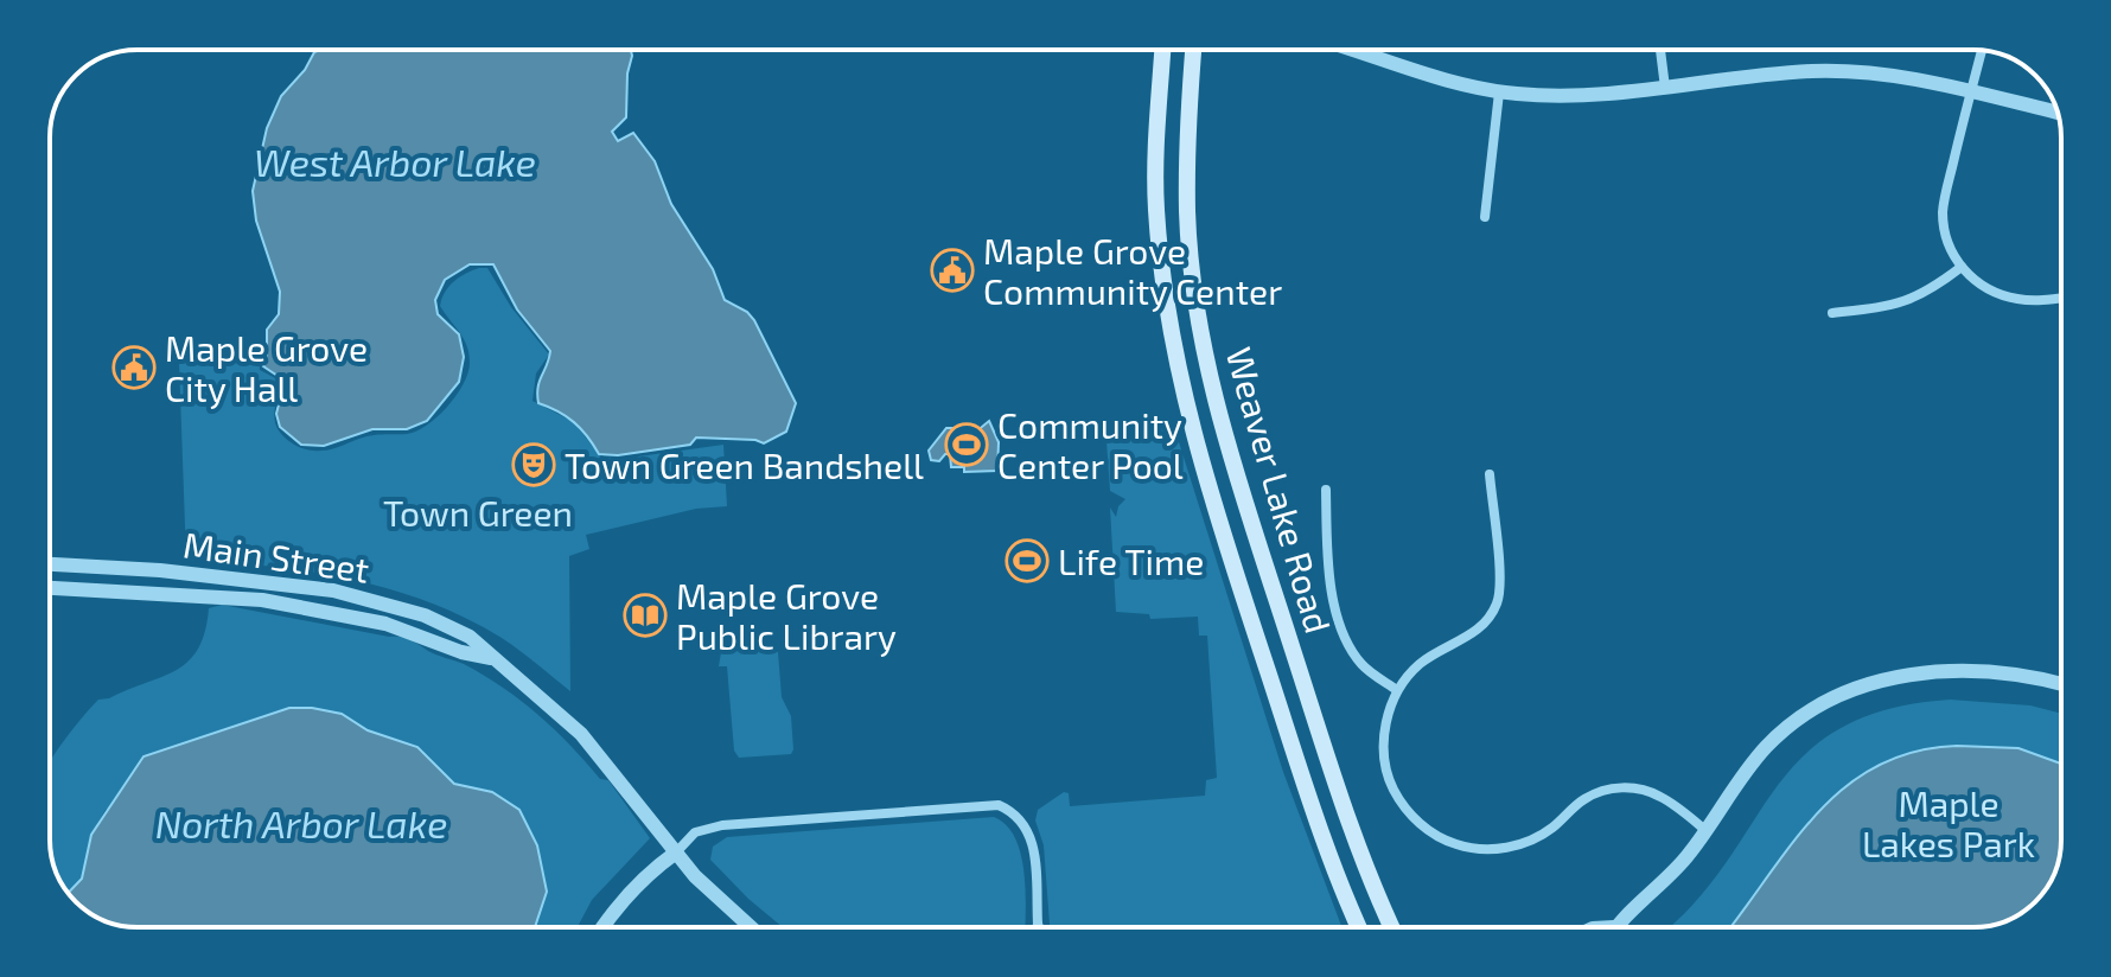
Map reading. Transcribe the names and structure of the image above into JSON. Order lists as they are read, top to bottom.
{
  "streets": {
    "main road": ["Weaver Lake Road"],
    "street": ["Main Street"]
  },
  "water": ["West Arbor Lake", "North Arbor Lake"],
  "parks": ["Town Green", "Maple Lakes Park"],
  "places": {
    "public building": ["Maple Grove Community Center", "Maple Grove City Hall"],
    "sports": ["Community Center Pool", "Life Time"],
    "theatre": ["Town Green Bandshell"],
    "library": ["Maple Grove Public Library"]
  }
}
